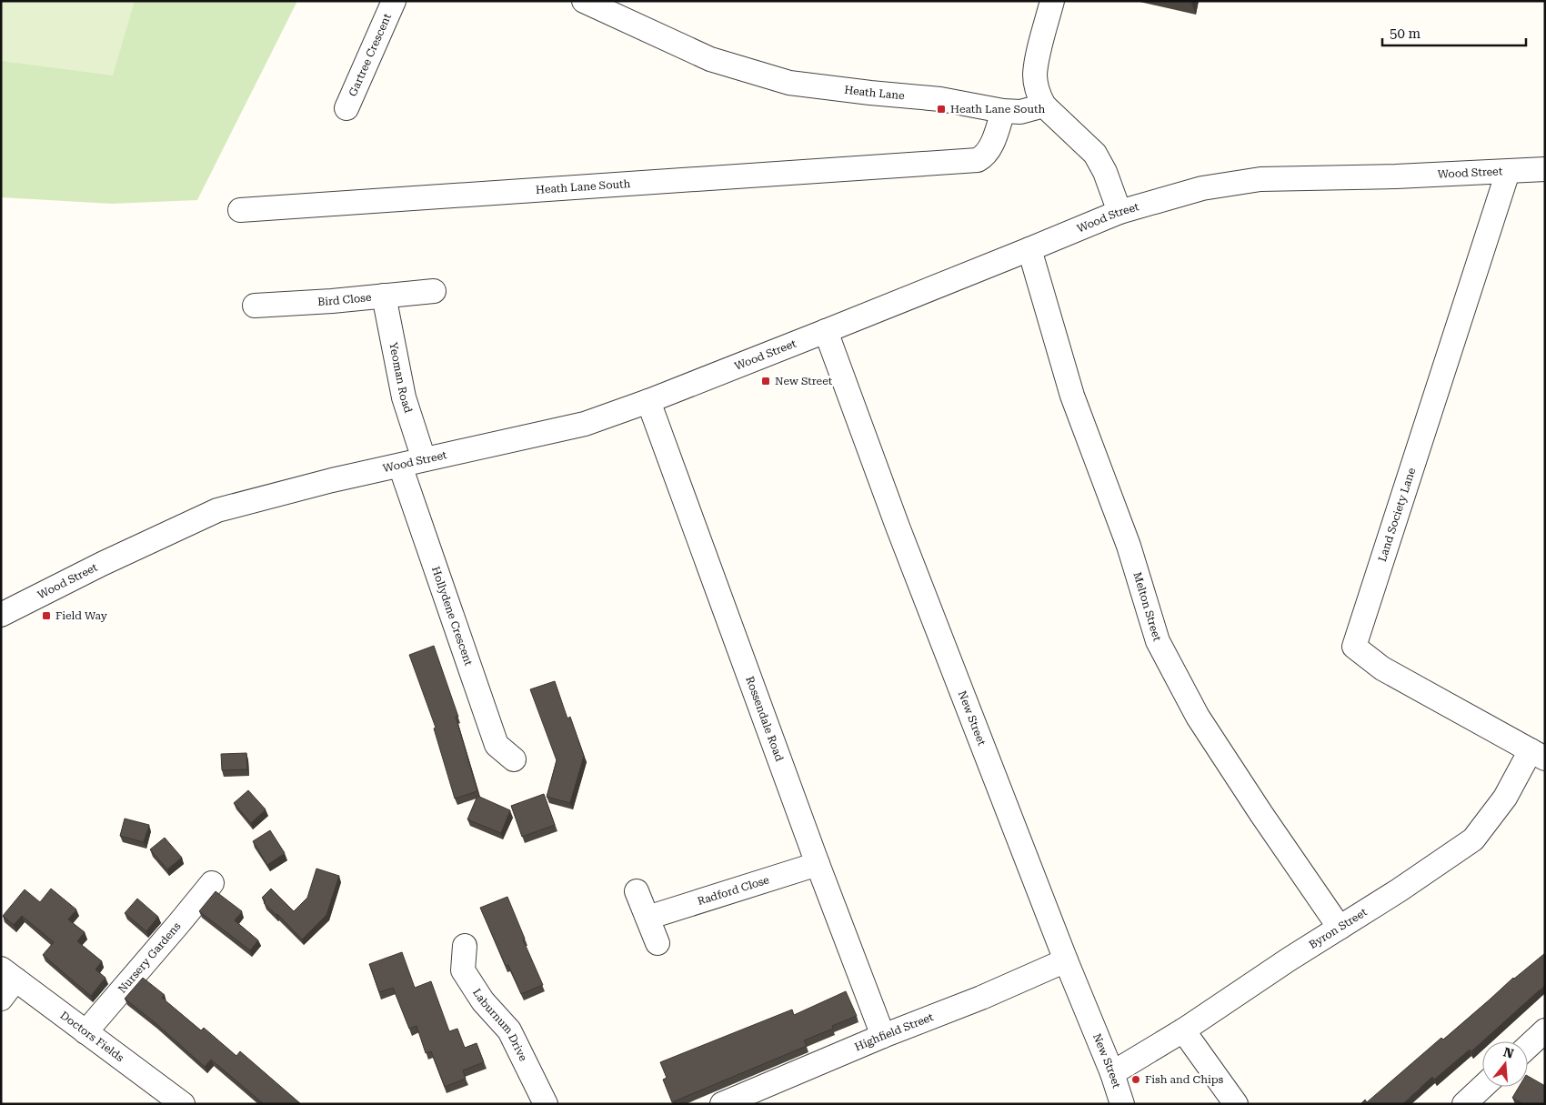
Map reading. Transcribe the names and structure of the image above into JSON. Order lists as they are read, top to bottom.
{
  "streets": {
    "street": [
      "Gartree Crescent",
      "Heath Lane",
      "Wood Street",
      "Heath Lane South",
      "Bird Close",
      "Yeoman Road",
      "Land Society Lane",
      "Melton Street",
      "Hollydene Crescent",
      "Rossendale Road",
      "New Street",
      "Radford Close",
      "Byron Street",
      "Nursery Gardens",
      "Laburnum Drive",
      "Highfield Street",
      "Doctors Fields"
    ]
  },
  "crossings": [
    ["Heath Lane", "Heath Lane South"],
    ["Wood Street", "Yeoman Road"],
    ["Wood Street", "Land Society Lane"],
    ["Wood Street", "Melton Street"],
    ["Wood Street", "Hollydene Crescent"],
    ["Wood Street", "Rossendale Road"],
    ["Wood Street", "New Street"],
    ["Bird Close", "Yeoman Road"],
    ["Land Society Lane", "Byron Street"],
    ["Melton Street", "Byron Street"],
    ["Rossendale Road", "Radford Close"],
    ["Rossendale Road", "Highfield Street"],
    ["New Street", "Byron Street"],
    ["New Street", "Highfield Street"],
    ["Nursery Gardens", "Doctors Fields"]
  ],
  "places": {
    "transit": ["Heath Lane South", "New Street", "Field Way"],
    "other": ["Fish and Chips"]
  },
  "scale_bar": "50 m",
  "north": "top"
}
